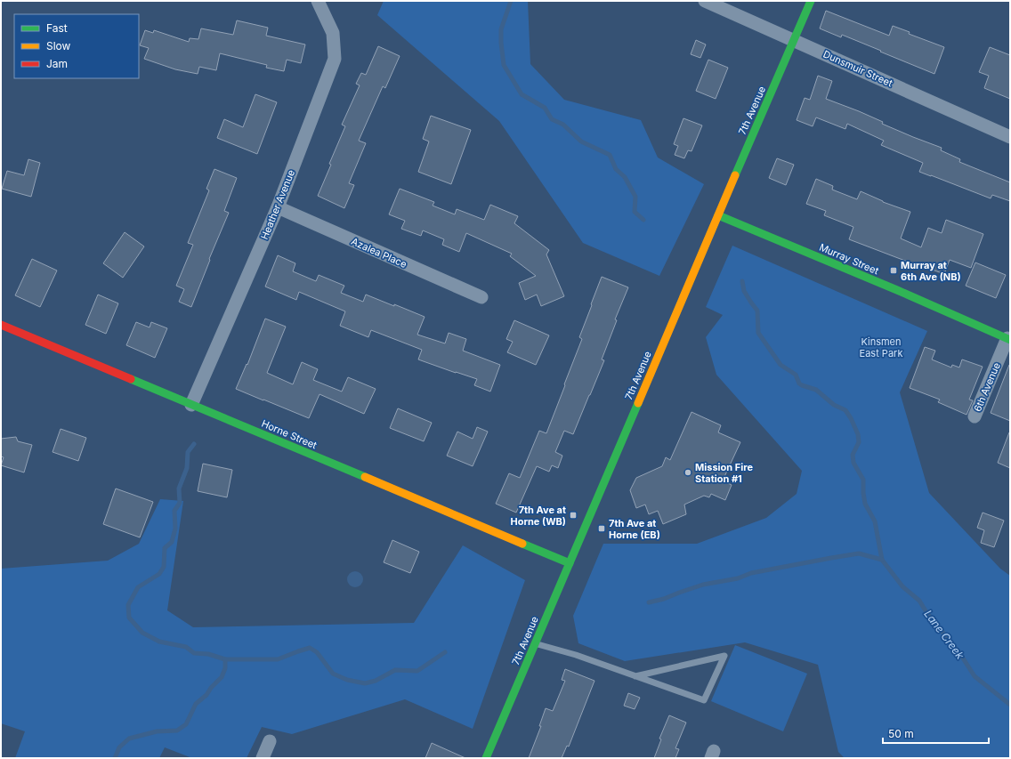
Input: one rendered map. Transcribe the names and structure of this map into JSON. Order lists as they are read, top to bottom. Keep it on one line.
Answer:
{"streets":{"street":["Dunsmuir Street","7th Avenue","Heather Avenue","Azalea Place","Murray Street","6th Avenue","Horne Street"]},"crossings":[["Dunsmuir Street","7th Avenue"],["7th Avenue","Murray Street"],["7th Avenue","Horne Street"],["Heather Avenue","Azalea Place"],["Heather Avenue","Horne Street"],["Murray Street","6th Avenue"]],"water":["Lane Creek"],"parks":["Kinsmen East Park"],"places":{"transit":["Murray at 6th Ave (NB)","7th Ave at Horne (WB)","7th Ave at Horne (EB)"],"other":["Mission Fire Station #1"]},"legend":["Fast","Slow","Jam"],"scale_bar":"50 m"}
